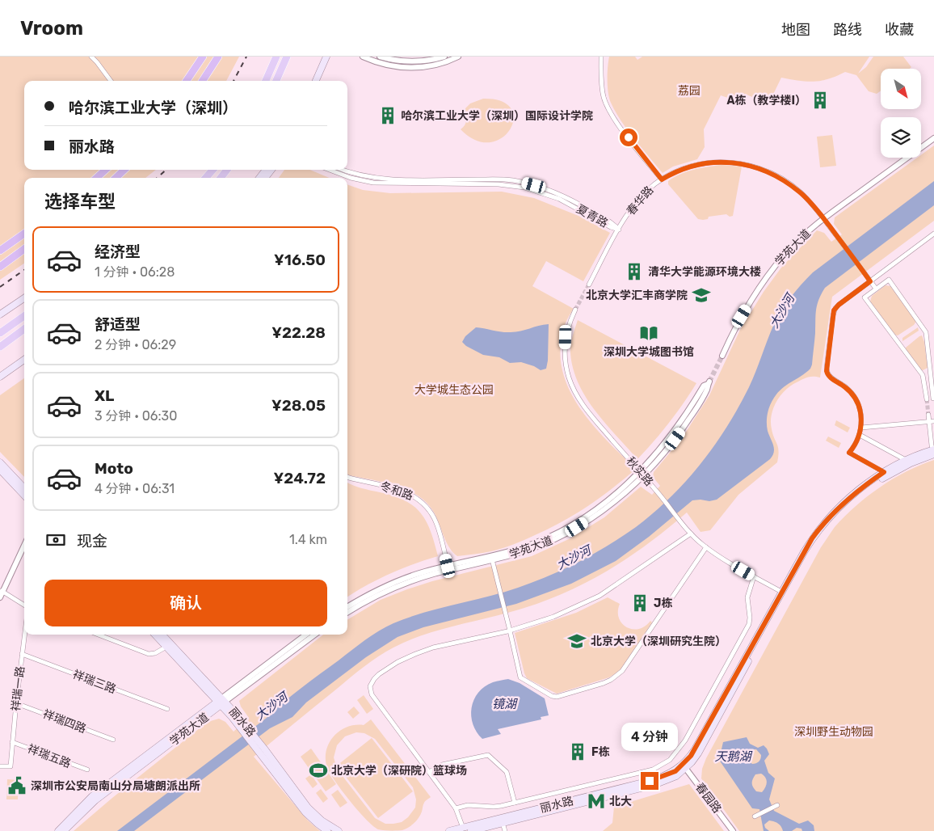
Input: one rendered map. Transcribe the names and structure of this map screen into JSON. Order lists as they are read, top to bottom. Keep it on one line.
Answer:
{"streets":{"main road":["学苑大道","丽水路"],"street":["春华路","夏青路","秋实路","冬和路","祥瑞三路","祥瑞一路","祥瑞四路","祥瑞五路","春园路"]},"crossings":[["春华路","夏青路"],["春华路","学苑大道"],["学苑大道","秋实路"],["学苑大道","冬和路"],["学苑大道","丽水路"],["秋实路","丽水路"],["祥瑞三路","祥瑞一路"],["祥瑞一路","祥瑞四路"],["祥瑞一路","祥瑞五路"],["丽水路","春园路"]],"water":["大沙河","镜湖","天鹅湖"],"parks":["荔园","大学城生态公园","深圳野生动物园"],"places":{"building":["A栋（教学楼I）","哈尔滨工业大学（深圳）国际设计学院","清华大学能源环境大楼","J栋","F栋"],"school or university":["北京大学汇丰商学院","北京大学（深圳研究生院）"],"library":["深圳大学城图书馆"],"sports":["北京大学（深研院）篮球场"],"public building":["深圳市公安局南山分局塘朗派出所"],"metro station":["北大"]},"north":"bottom right","page":{"header":"Vroom","nav":["地图","路线","收藏"],"banner":["哈尔滨工业大学（深圳）","丽水路"],"heading":"选择车型","list":[{"name":"经济型","note":"1 分钟 · 06:28","value":"¥16.50"},{"name":"舒适型","note":"2 分钟 · 06:29","value":"¥22.28"},{"name":"XL","note":"3 分钟 · 06:30","value":"¥28.05"},{"name":"Moto","note":"4 分钟 · 06:31","value":"¥24.72"}],"pay":["现金","1.4 km"],"buttons":"确认","bubble":"4 分钟"}}
